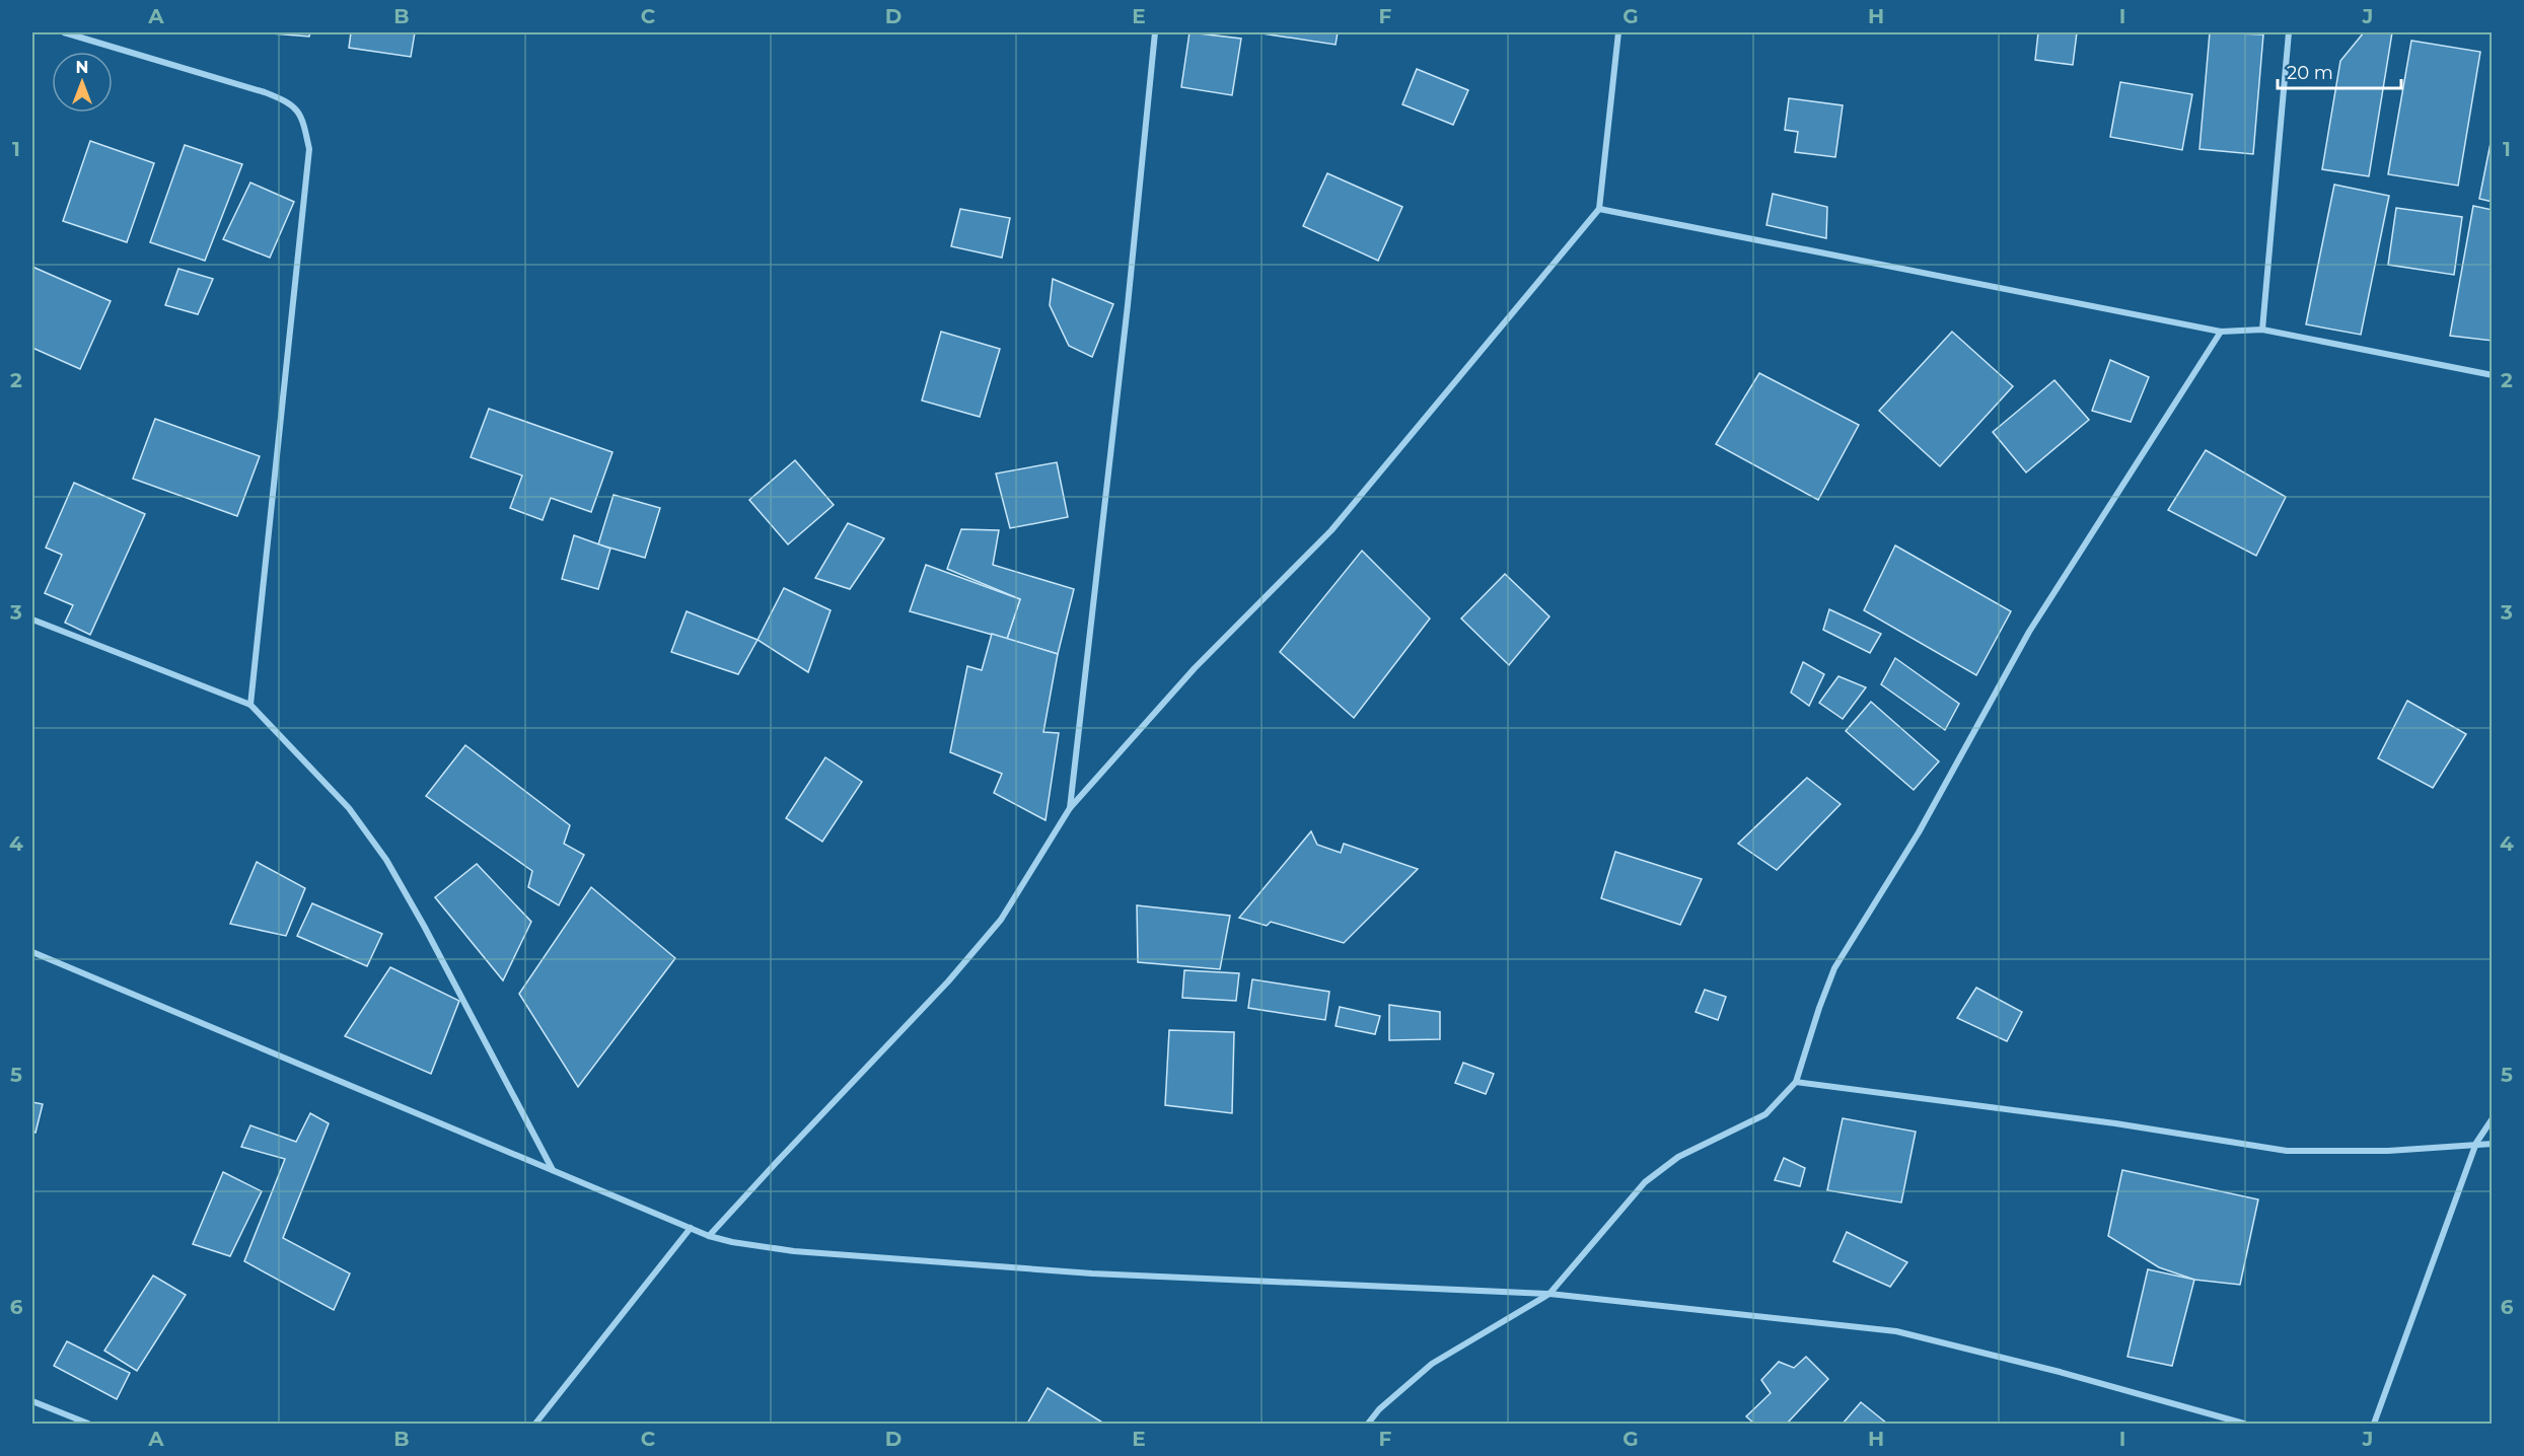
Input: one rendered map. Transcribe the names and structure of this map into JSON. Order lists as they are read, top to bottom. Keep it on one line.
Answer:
{"scale_bar":"20 m","north":"top","grid":{"columns":["A","B","C","D","E","F","G","H","I","J"],"rows":["1","2","3","4","5","6"]}}
